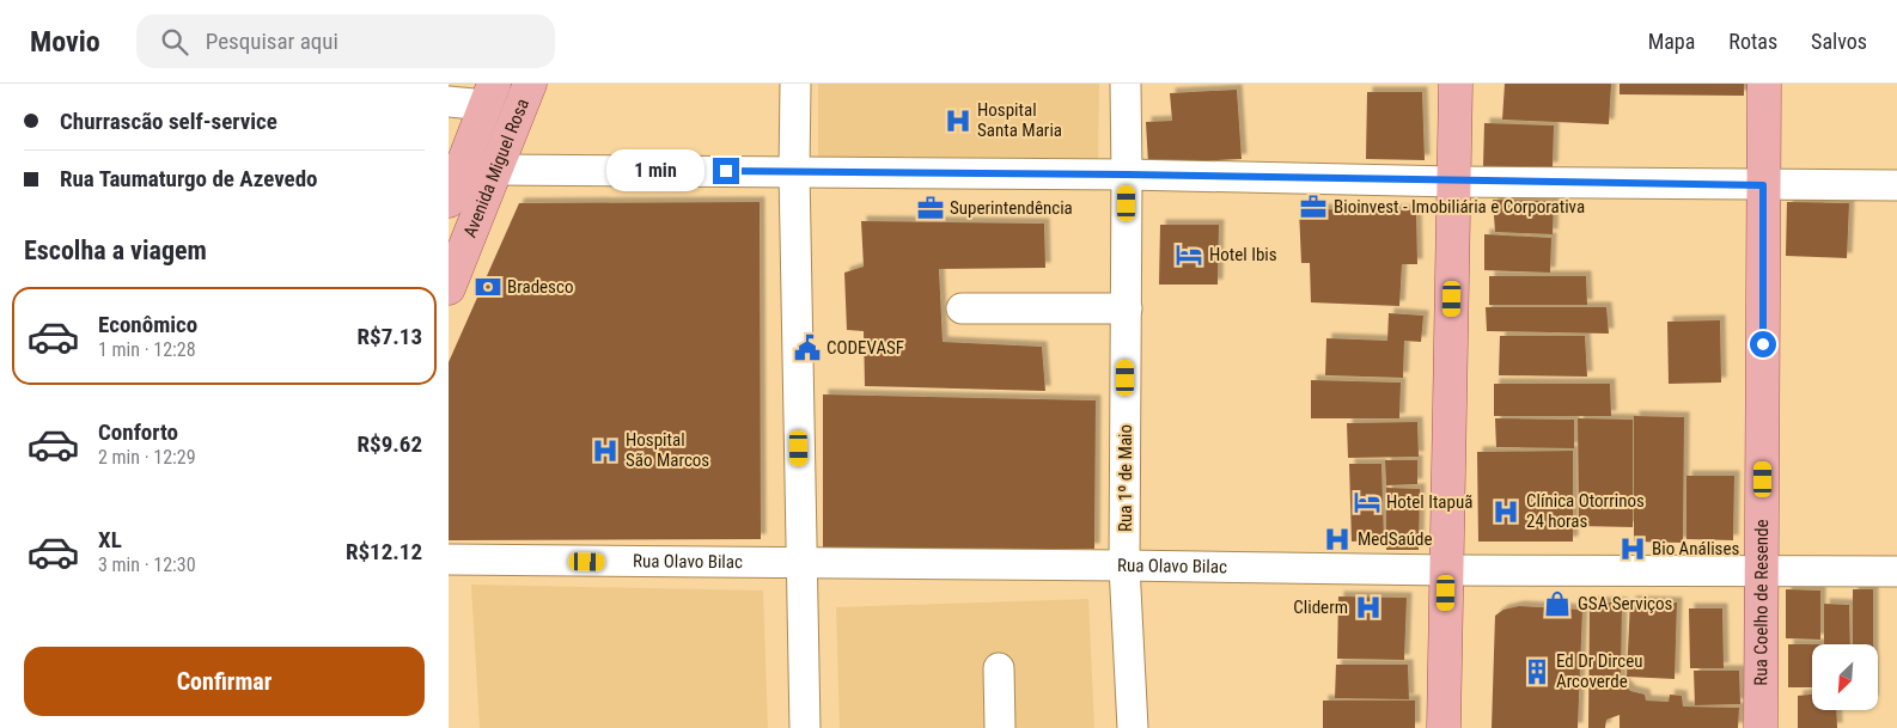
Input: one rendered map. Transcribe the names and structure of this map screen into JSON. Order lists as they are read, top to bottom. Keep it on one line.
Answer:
{"streets":{"main road":["Avenida Miguel Rosa","Rua Coelho de Resende"],"street":["Rua 1º de Maio","Rua Olavo Bilac"]},"crossings":[["Rua 1º de Maio","Rua Olavo Bilac"],["Rua Olavo Bilac","Rua Coelho de Resende"]],"places":{"hospital":["Hospital Santa Maria","Hospital São Marcos","Clínica Otorrinos 24 horas","MedSaúde","Bio Análises","Cliderm"],"office":["Bioinvest - Imobiliária e Corporativa","Superintendência"],"hotel":["Hotel Ibis","Hotel Itapuã"],"bank":["Bradesco"],"public building":["CODEVASF"],"shop":["GSA Serviços"],"building":["Ed Dr Dirceu Arcoverde"]},"north":"bottom left","page":{"header":"Movio","search":"Pesquisar aqui","nav":["Mapa","Rotas","Salvos"],"banner":["Churrascão self-service","Rua Taumaturgo de Azevedo"],"bubble":"1 min","heading":"Escolha a viagem","list":[{"name":"Econômico","note":"1 min · 12:28","value":"R$7.13"},{"name":"Conforto","note":"2 min · 12:29","value":"R$9.62"},{"name":"XL","note":"3 min · 12:30","value":"R$12.12"}],"buttons":"Confirmar"}}
